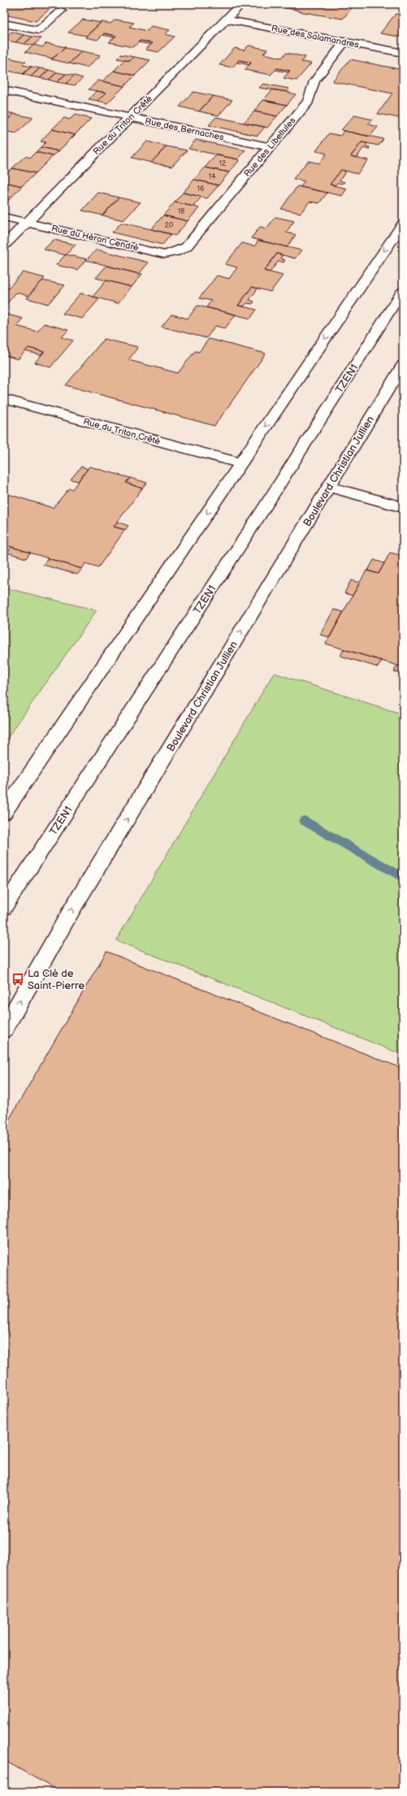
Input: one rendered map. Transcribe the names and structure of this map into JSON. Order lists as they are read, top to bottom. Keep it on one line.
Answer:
{"streets":{"street":["Rue des Salamandres","Rue du Triton Crêté","Rue des Bernaches","Rue des Libellules","Rue du Héron Cendré","Boulevard Christian Jullien"],"lane":["TZEN1"]},"crossings":[["Rue des Salamandres","Rue du Triton Crêté"],["Rue des Salamandres","Rue des Libellules"],["Rue du Triton Crêté","Rue des Bernaches"],["Rue du Triton Crêté","Rue du Héron Cendré"],["Rue des Bernaches","Rue des Libellules"],["Rue des Libellules","Rue du Héron Cendré"]],"places":{"bus stop":["La Clé de Saint-Pierre"]},"house_numbers":["12","14","16","18","20"]}
